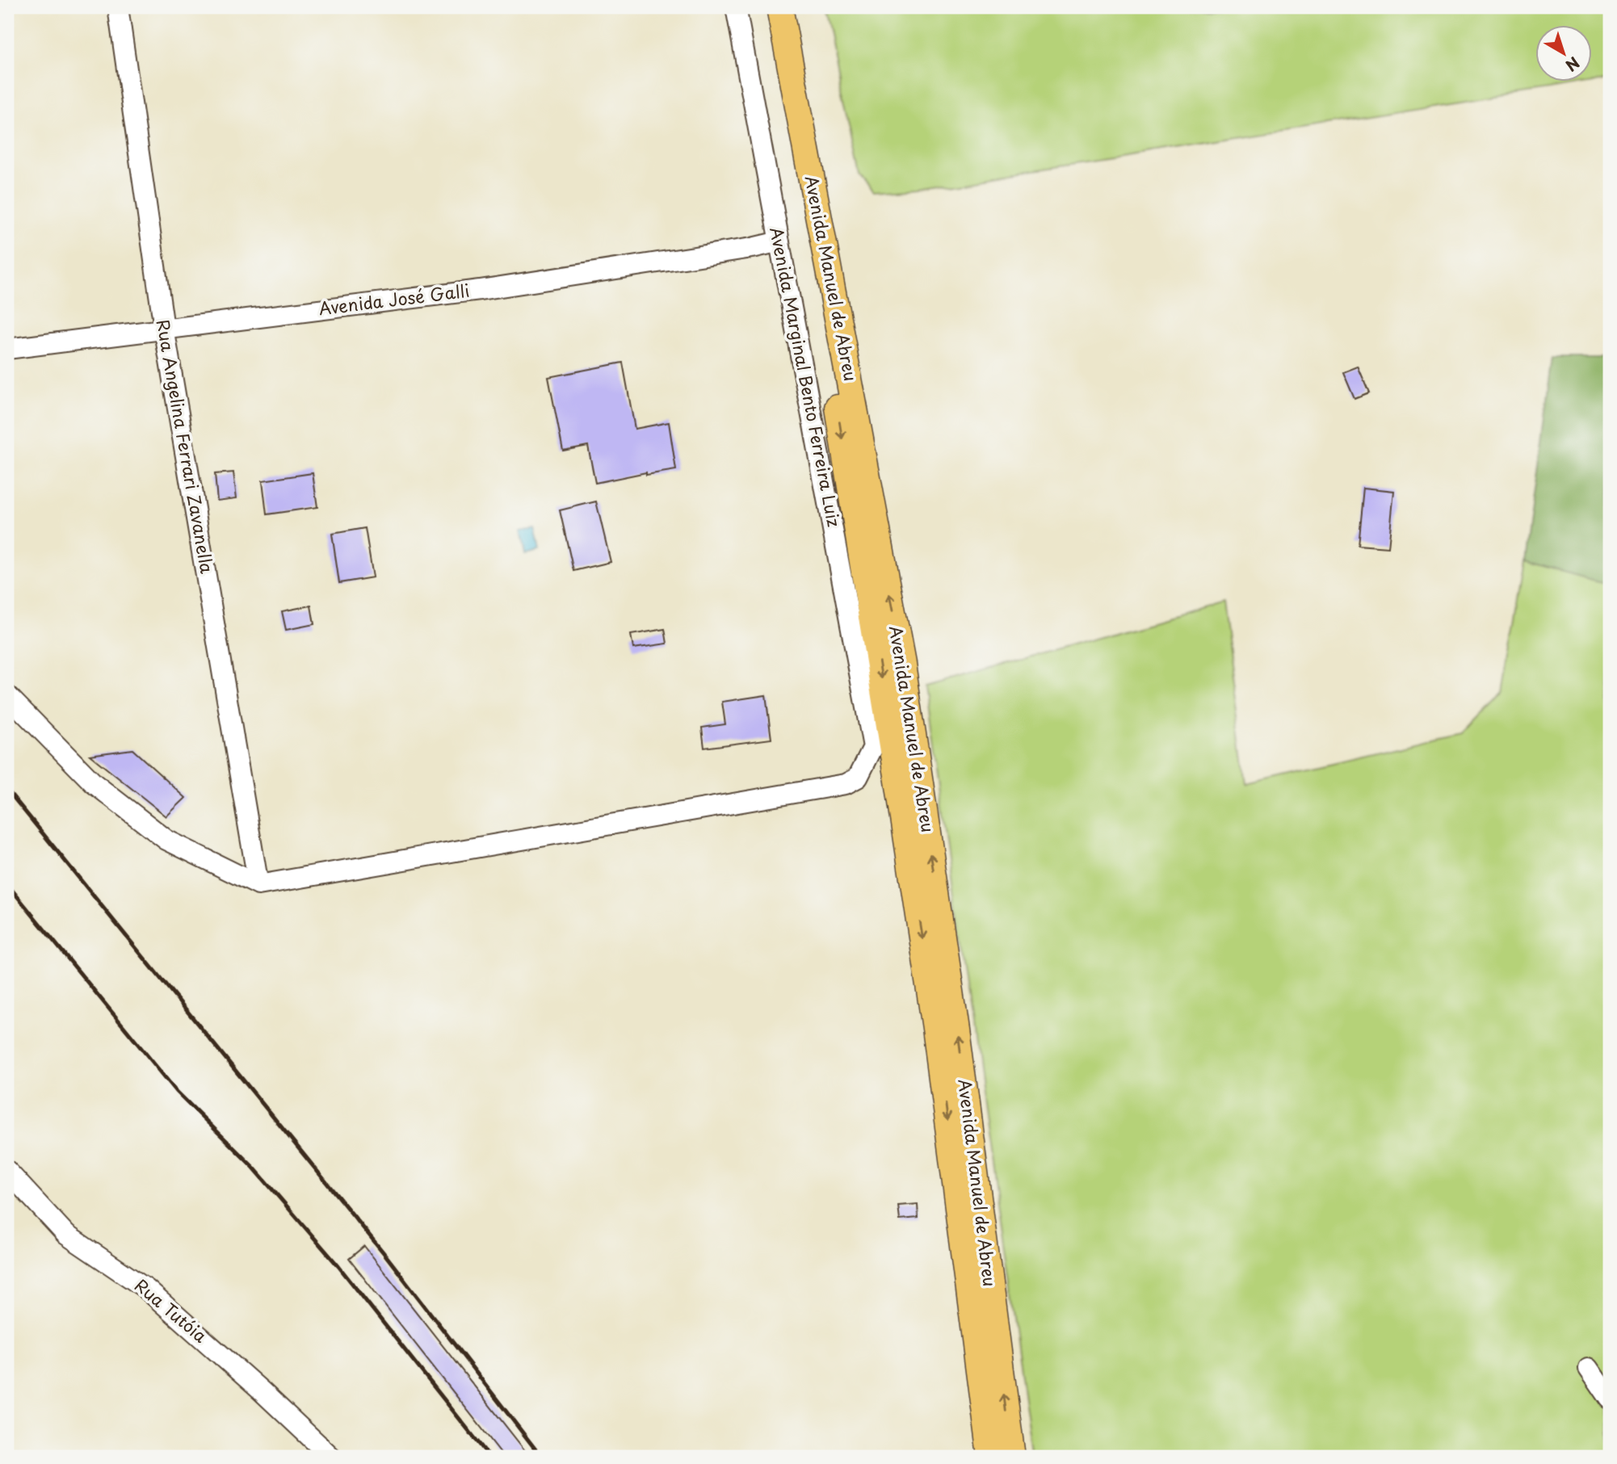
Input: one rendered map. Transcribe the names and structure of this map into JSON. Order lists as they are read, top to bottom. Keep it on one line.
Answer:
{"streets":{"main road":["Avenida Manuel de Abreu"],"street":["Avenida José Galli","Avenida Marginal Bento Ferreira Luiz","Rua Angelina Ferrari Zavanella","Rua Tutóia"]},"crossings":[["Avenida José Galli","Avenida Marginal Bento Ferreira Luiz"],["Avenida José Galli","Rua Angelina Ferrari Zavanella"],["Avenida Marginal Bento Ferreira Luiz","Rua Angelina Ferrari Zavanella"]],"north":"bottom right"}
